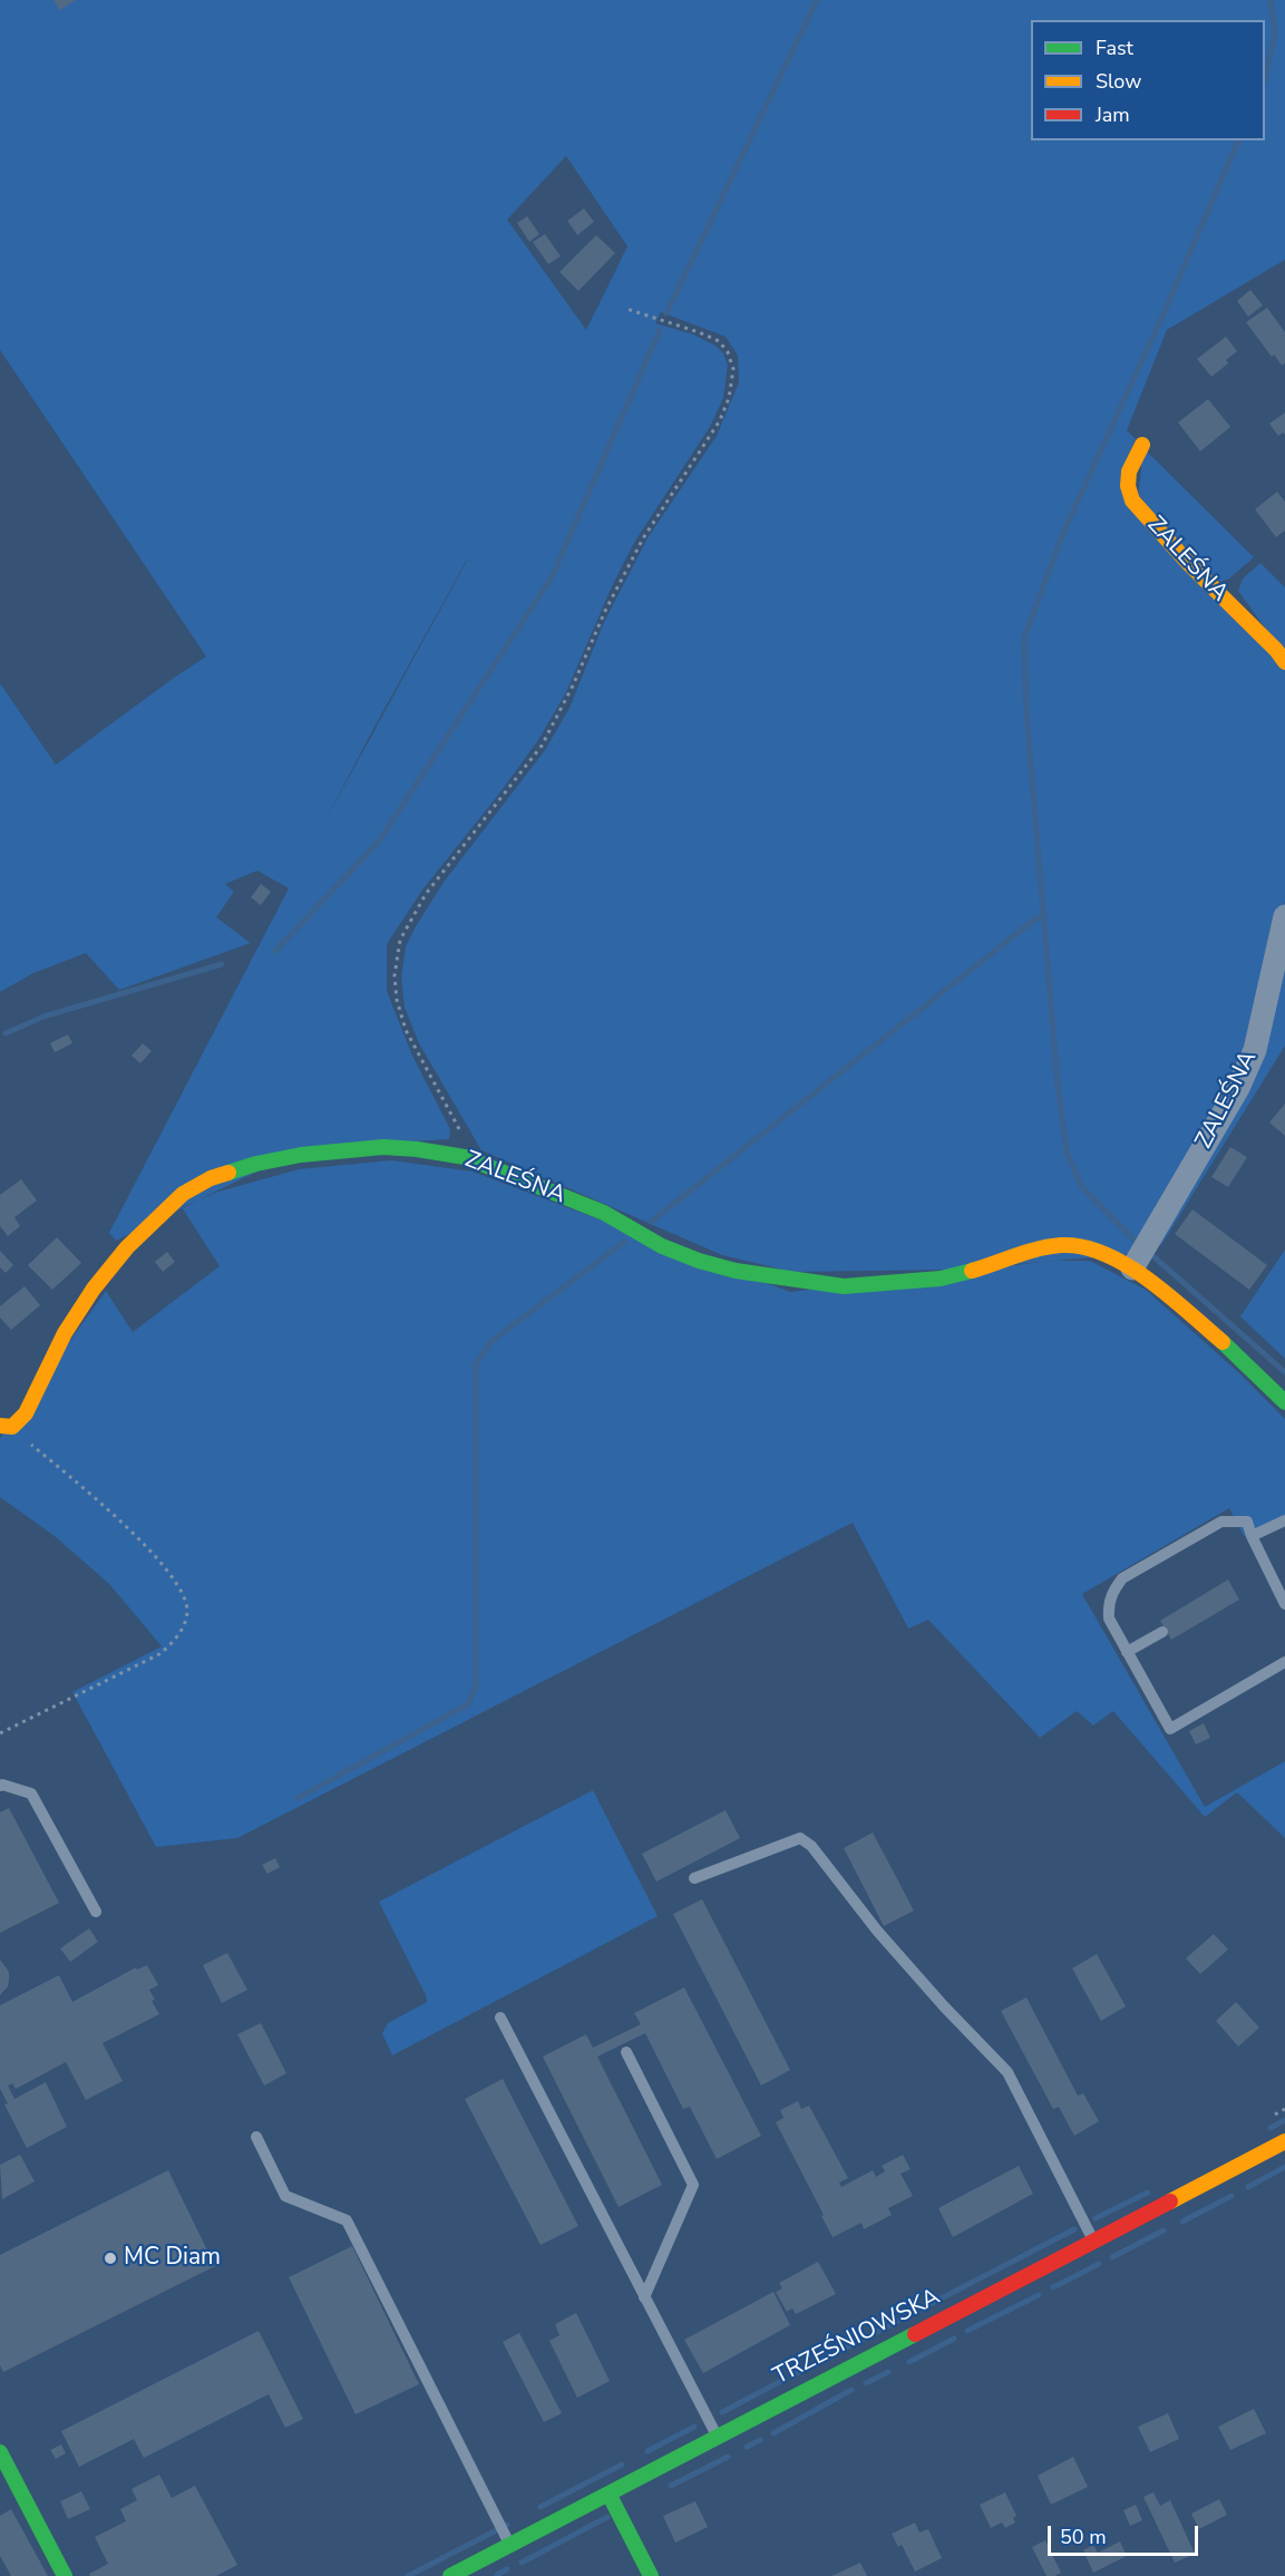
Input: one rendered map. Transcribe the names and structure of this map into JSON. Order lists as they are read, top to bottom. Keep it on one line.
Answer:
{"streets":{"street":["ZALEŚNA","TRZEŚNIOWSKA"]},"places":["MC Diam"],"legend":["Fast","Slow","Jam"],"scale_bar":"50 m"}
